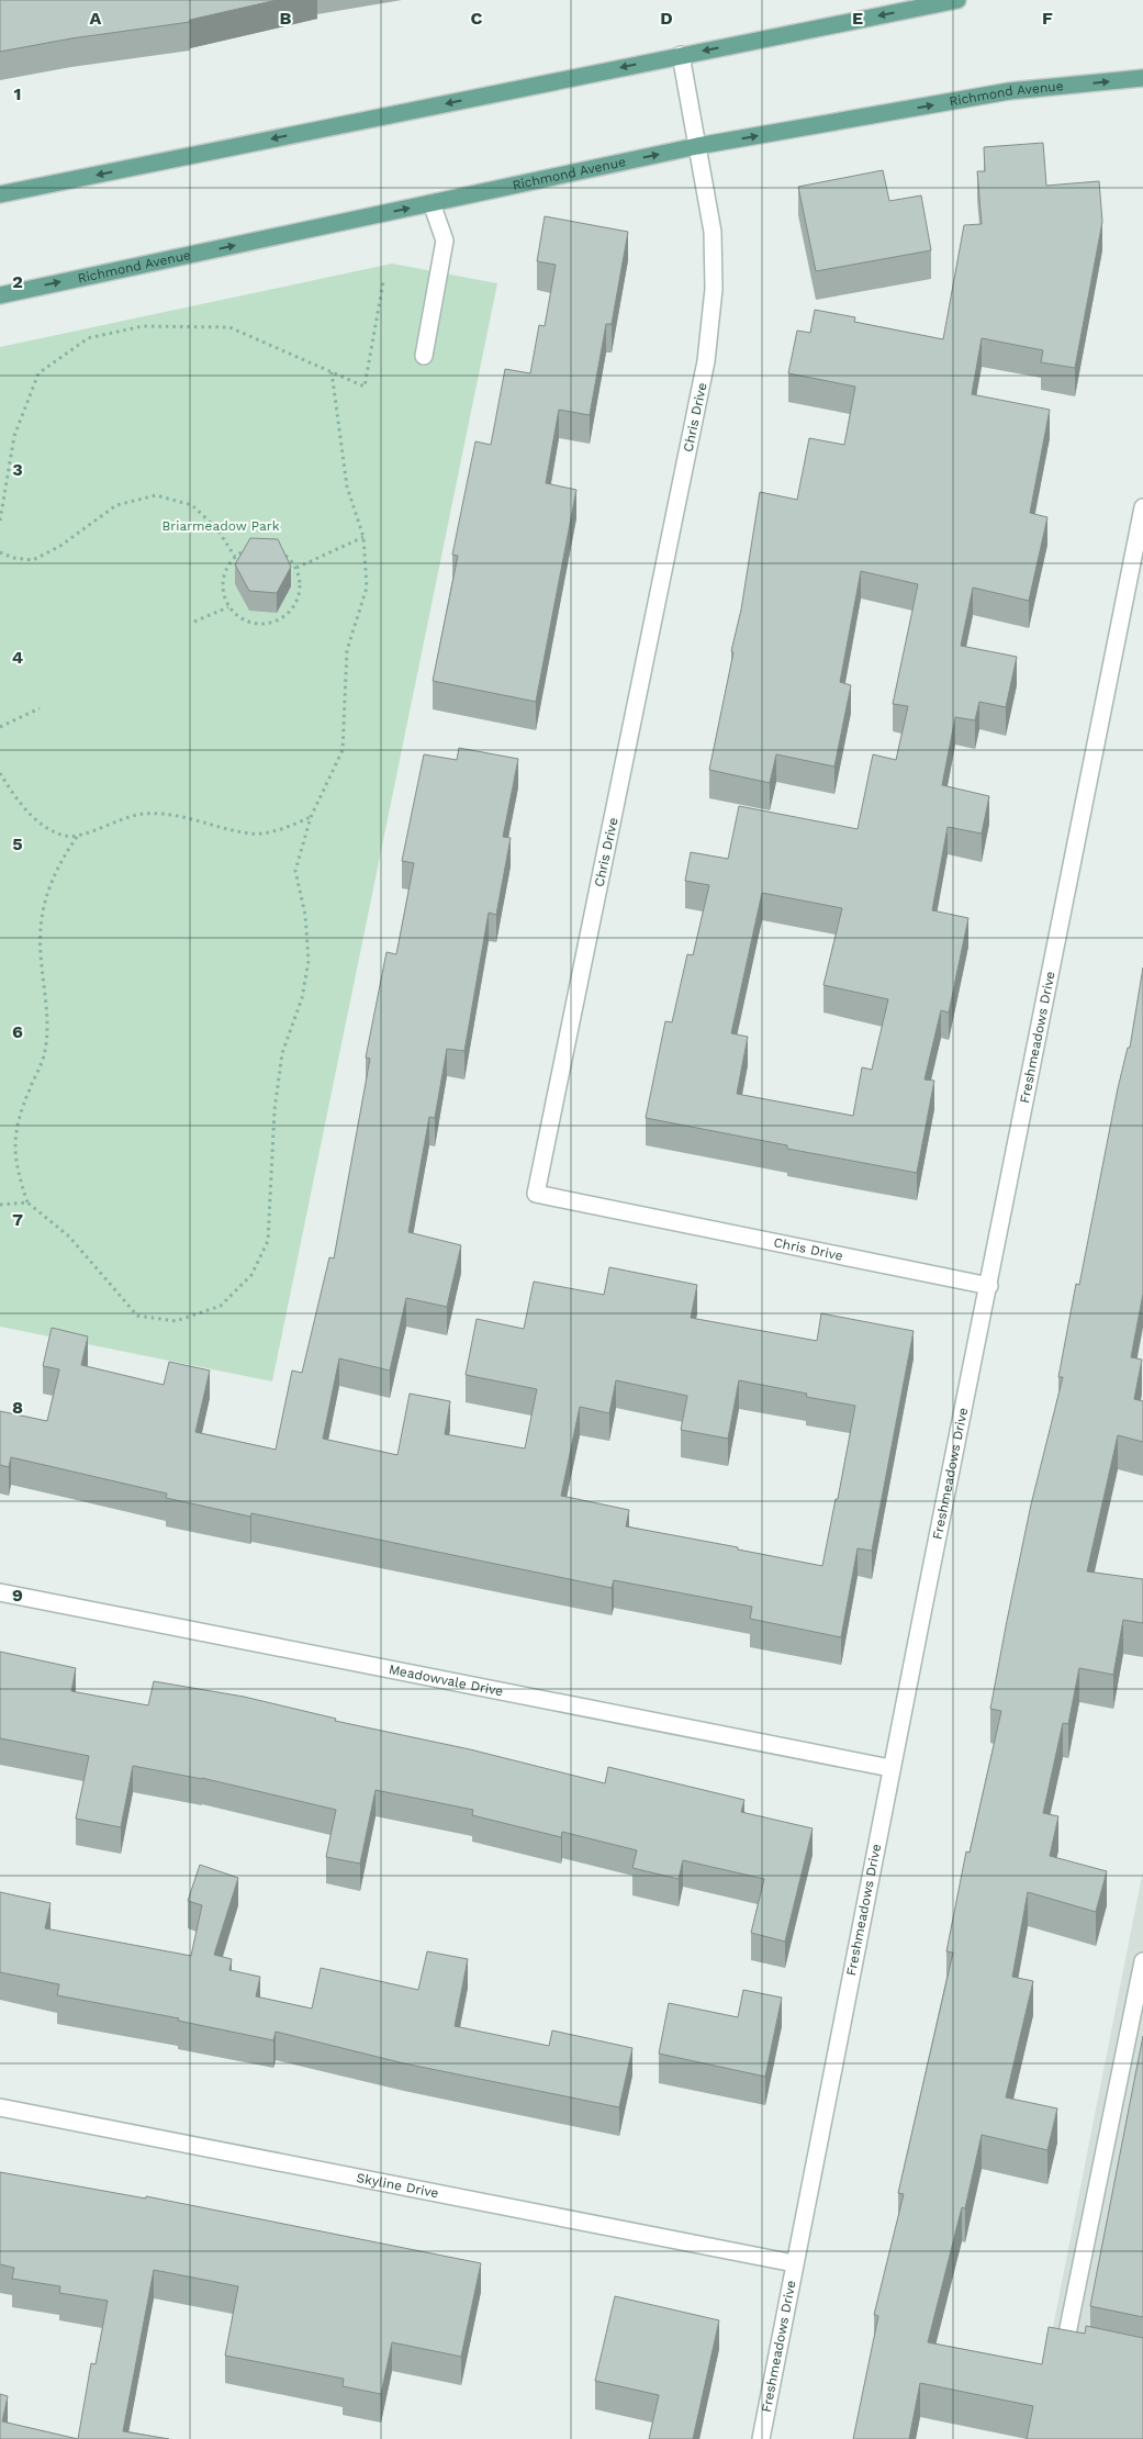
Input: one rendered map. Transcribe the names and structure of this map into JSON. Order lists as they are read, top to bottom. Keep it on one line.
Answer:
{"streets":{"main road":["Richmond Avenue"],"street":["Chris Drive","Freshmeadows Drive","Meadowvale Drive","Skyline Drive"]},"crossings":[["Richmond Avenue","Chris Drive"],["Chris Drive","Freshmeadows Drive"],["Freshmeadows Drive","Meadowvale Drive"],["Freshmeadows Drive","Skyline Drive"]],"parks":["Briarmeadow Park"],"grid":{"columns":["A","B","C","D","E","F"],"rows":["1","2","3","4","5","6","7","8","9"]}}
